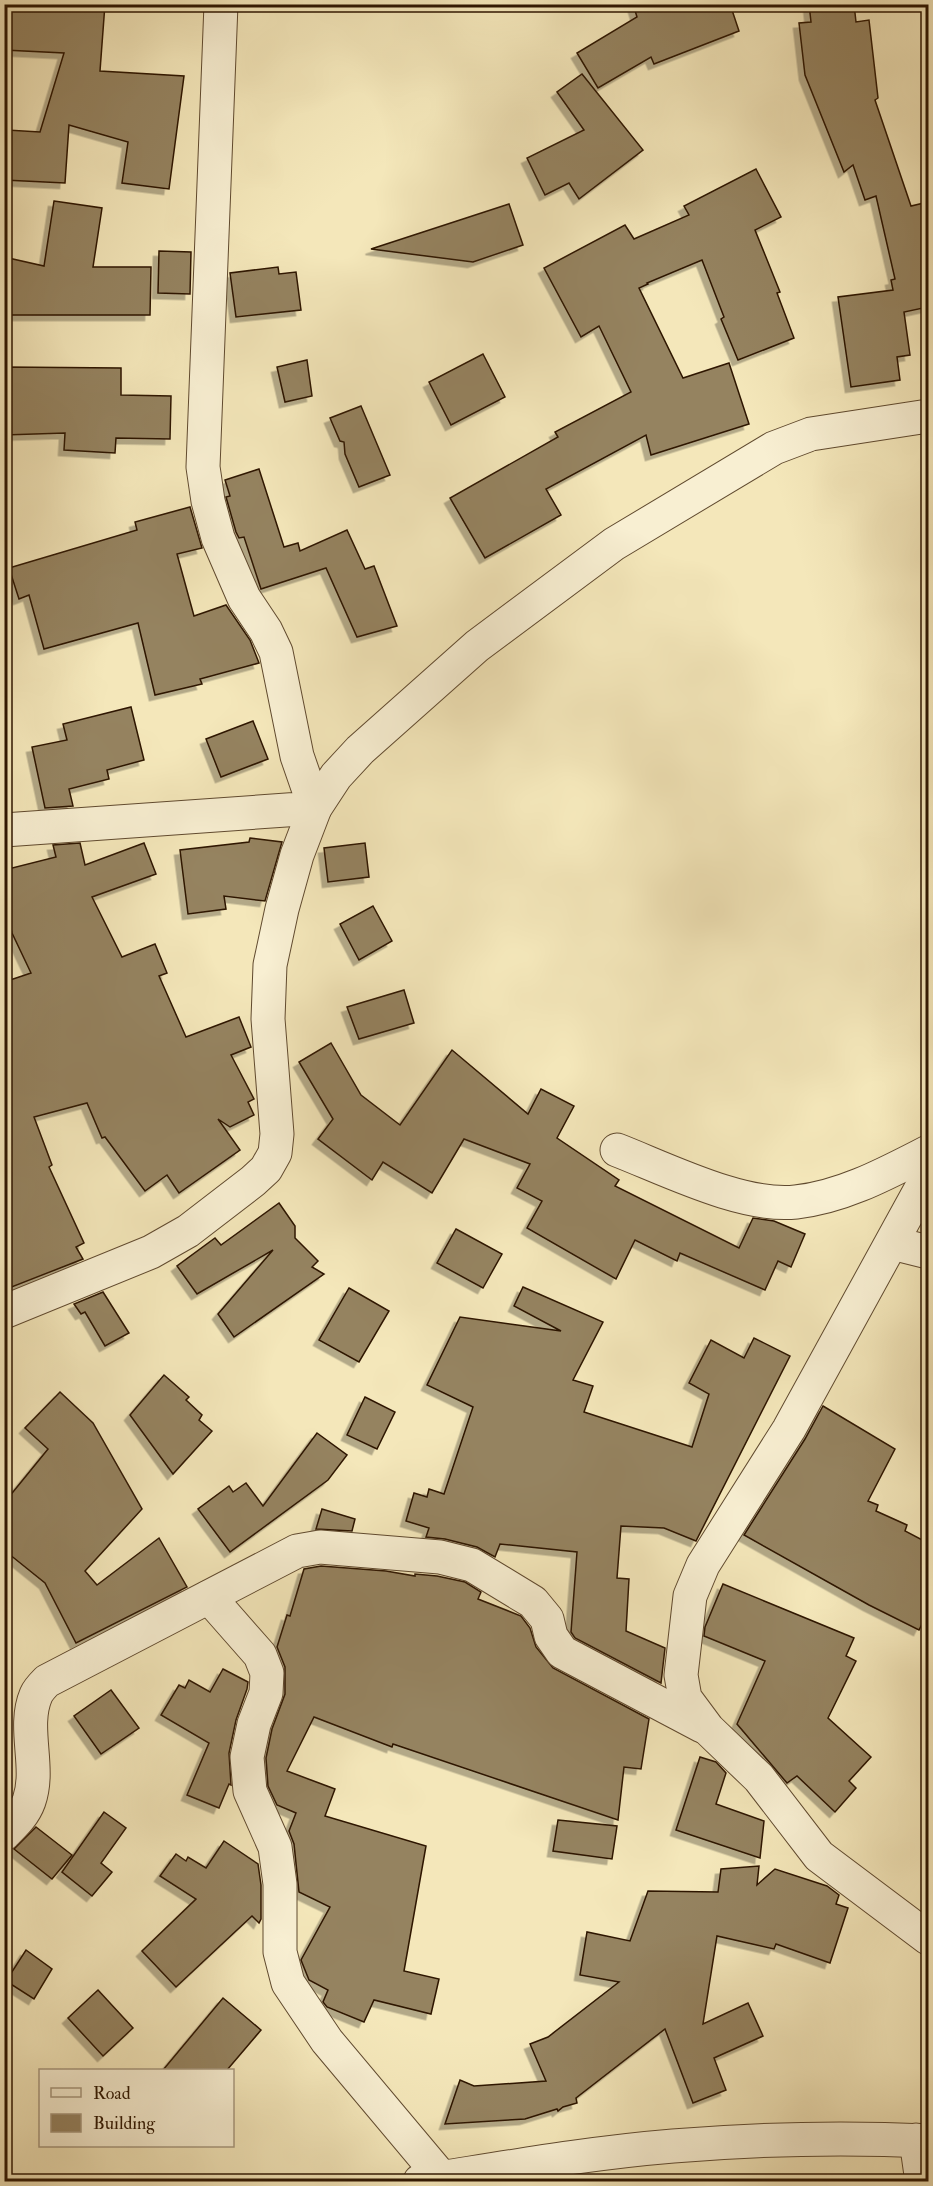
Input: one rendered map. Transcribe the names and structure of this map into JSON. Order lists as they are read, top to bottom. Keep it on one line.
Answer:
{"legend":["Road","Building"]}
